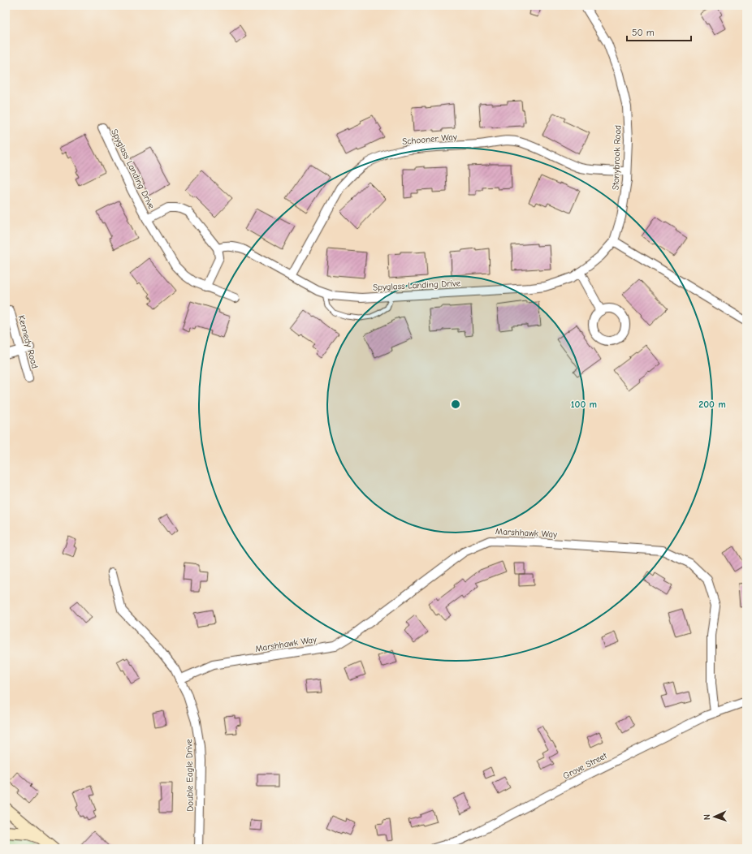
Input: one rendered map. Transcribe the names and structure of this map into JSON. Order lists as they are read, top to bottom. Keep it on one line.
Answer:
{"streets":{"street":["Schooner Way","Stonybrook Road","Spyglass Landing Drive","Kennedy Road","Marshhawk Way","Grove Street","Double Eagle Drive"]},"crossings":[["Schooner Way","Stonybrook Road"],["Schooner Way","Spyglass Landing Drive"],["Stonybrook Road","Spyglass Landing Drive"],["Marshhawk Way","Grove Street"],["Marshhawk Way","Double Eagle Drive"]],"scale_bar":"50 m","north":"left","rings":["100 m","200 m"]}
